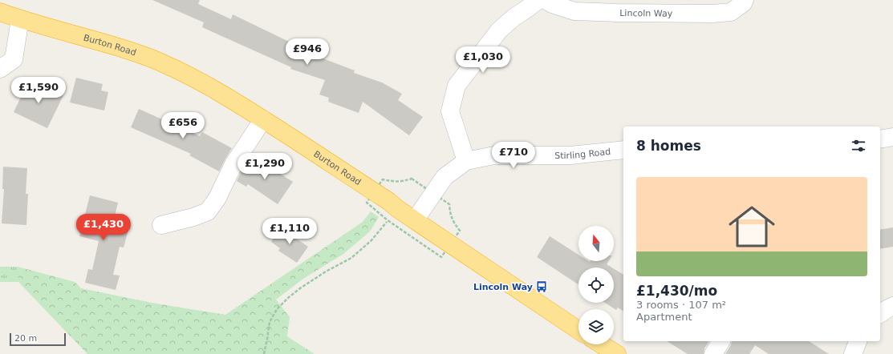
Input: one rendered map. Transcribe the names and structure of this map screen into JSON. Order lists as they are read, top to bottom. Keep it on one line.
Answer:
{"streets":{"highway":["Burton Road"],"street":["Lincoln Way","Stirling Road"]},"crossings":[["Burton Road","Stirling Road"]],"places":{"bus stop":["Lincoln Way"]},"scale_bar":"20 m","north":"top","page":{"price":["£946","£1,030","£1,590","£656","£710","£1,290","£1,430","£1,110"],"heading":"8 homes","list":[{"name":"£1,430/mo","note":"3 rooms · 107 m² · Apartment"}],"scale":"20 m"}}
